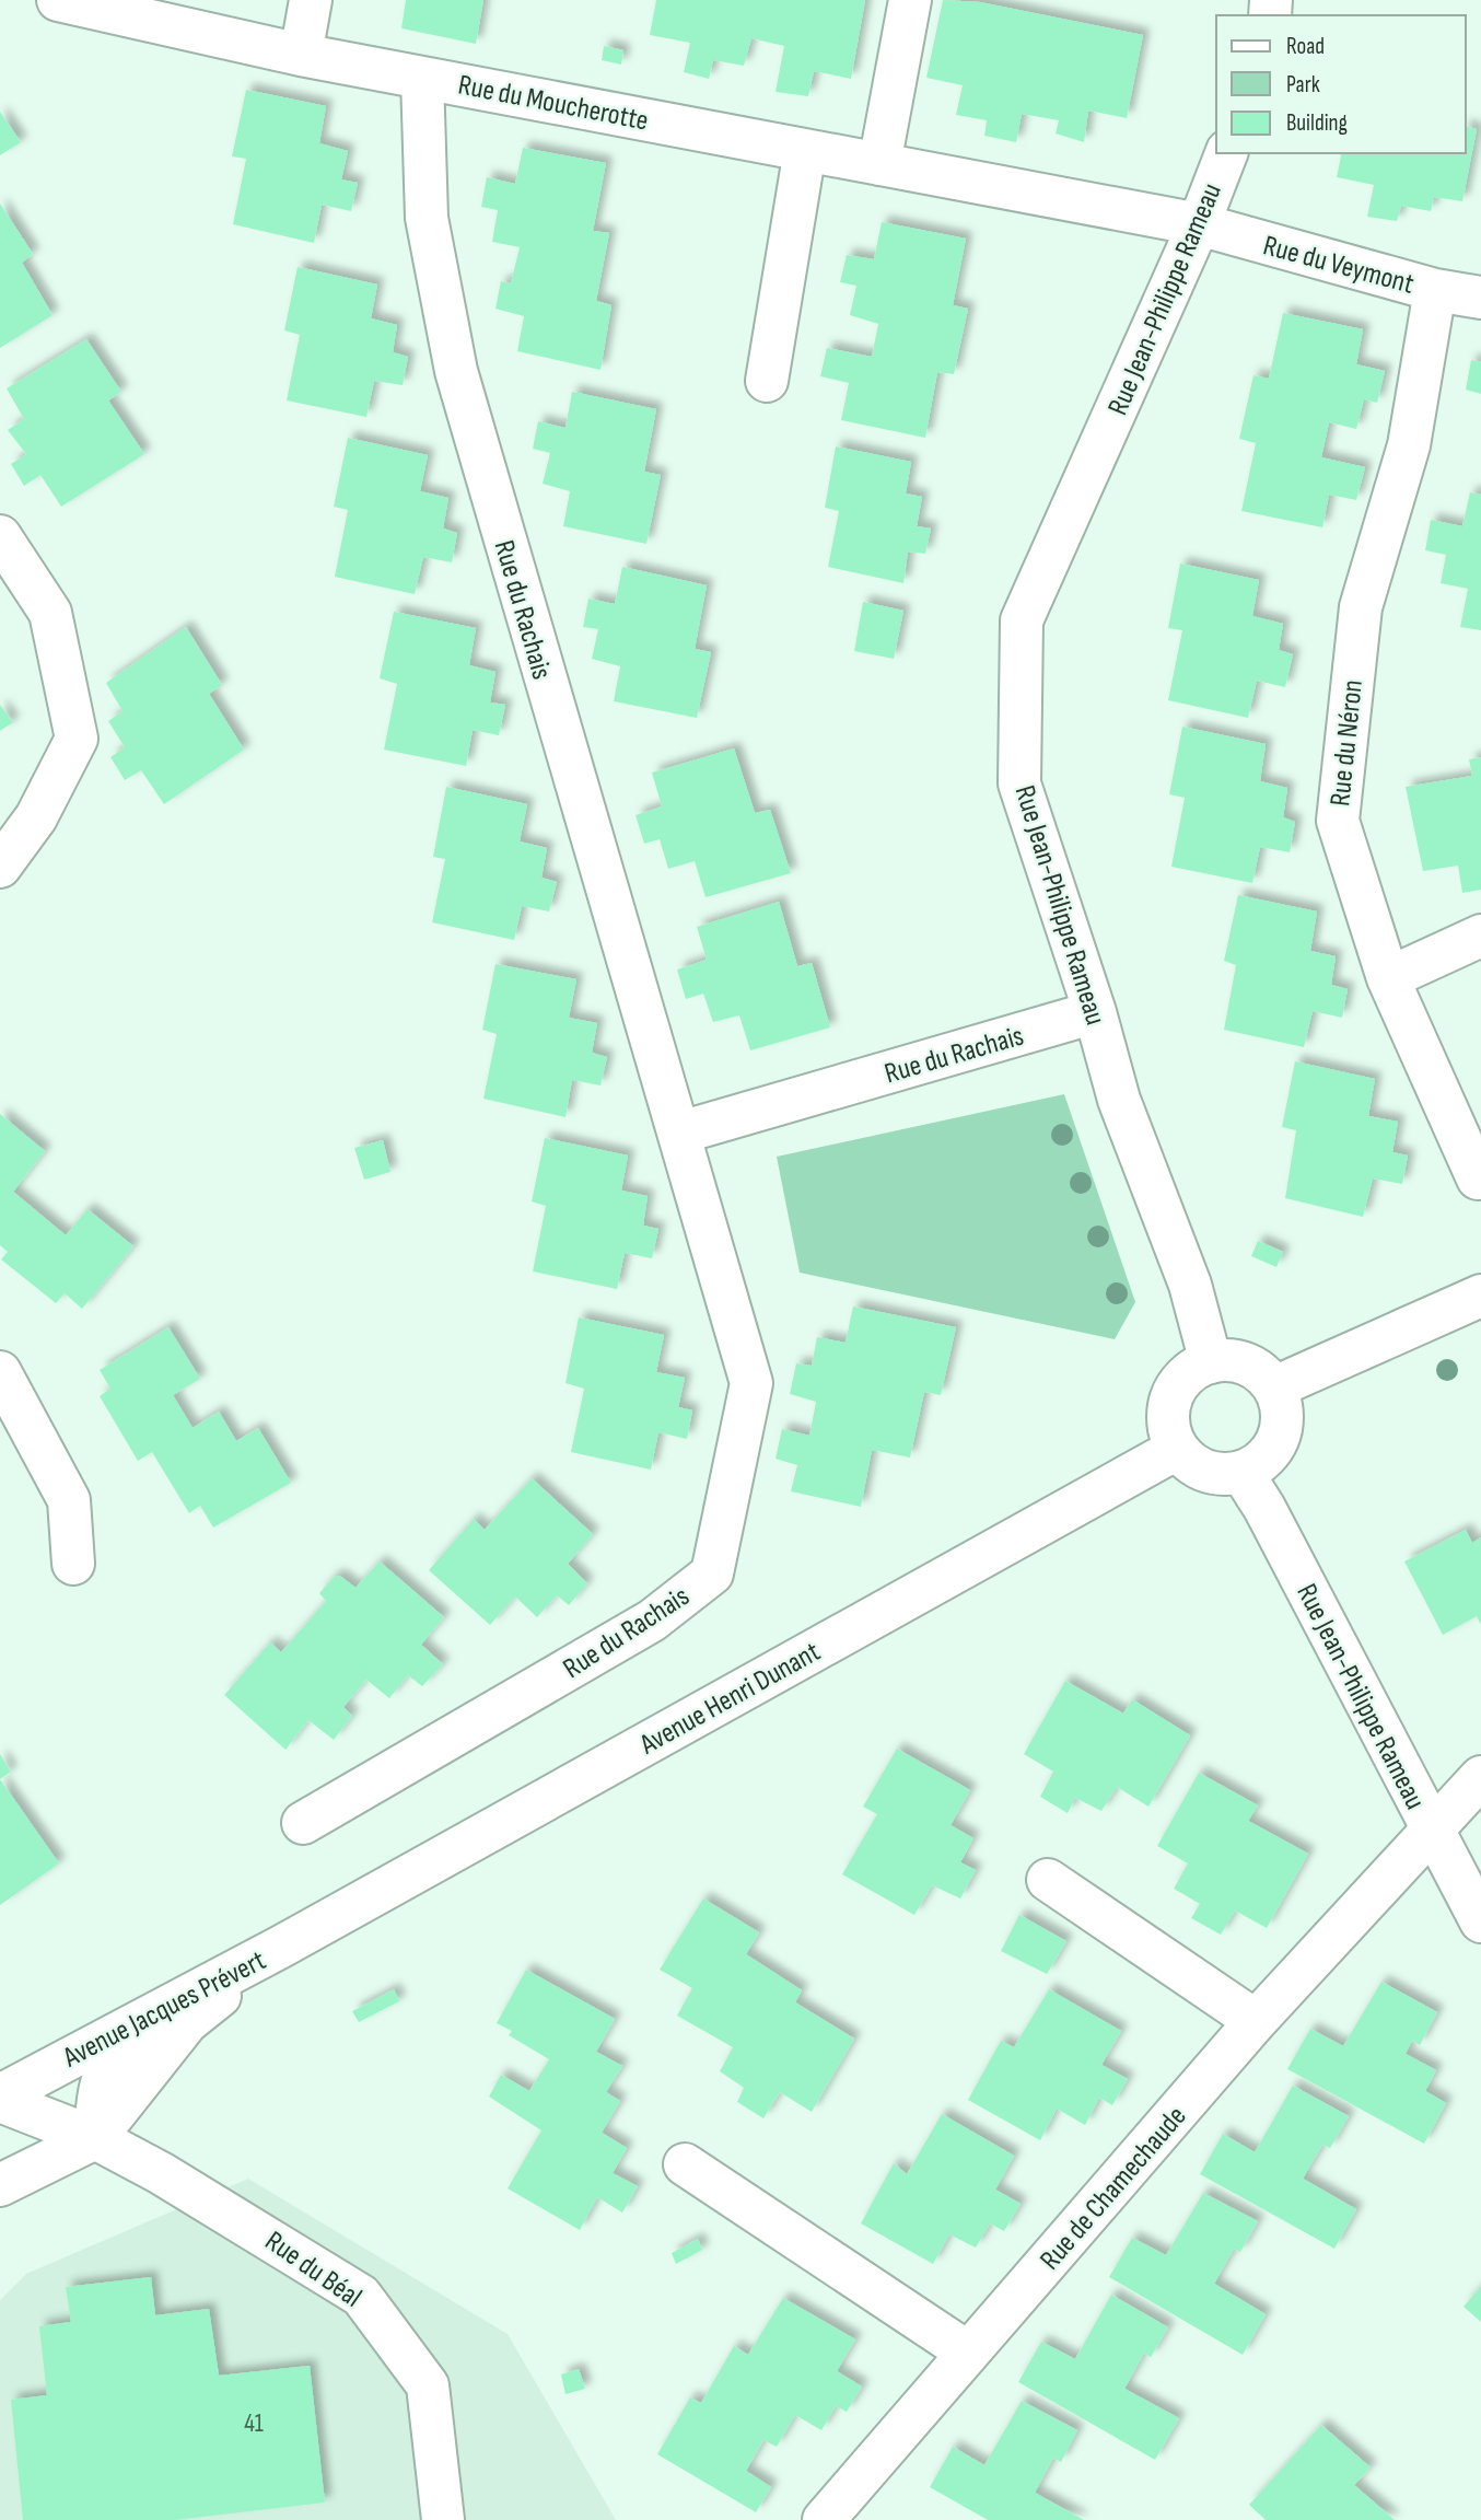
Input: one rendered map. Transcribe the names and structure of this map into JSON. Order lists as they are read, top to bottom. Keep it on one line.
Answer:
{"streets":{"street":["Rue du Moucherotte","Rue du Veymont","Rue Jean-Philippe Rameau","Rue du Rachais","Rue du Néron","Avenue Henri Dunant","Avenue Jacques Prévert","Rue de Chamechaude","Rue du Béal"]},"crossings":[["Rue du Moucherotte","Rue du Veymont"],["Rue du Moucherotte","Rue Jean-Philippe Rameau"],["Rue du Moucherotte","Rue du Rachais"],["Rue du Veymont","Rue Jean-Philippe Rameau"],["Rue du Veymont","Rue du Néron"],["Rue Jean-Philippe Rameau","Rue du Rachais"],["Rue Jean-Philippe Rameau","Avenue Henri Dunant"],["Rue Jean-Philippe Rameau","Rue de Chamechaude"],["Avenue Henri Dunant","Avenue Jacques Prévert"],["Avenue Jacques Prévert","Rue du Béal"]],"house_numbers":["41"],"legend":["Road","Park","Building"]}
